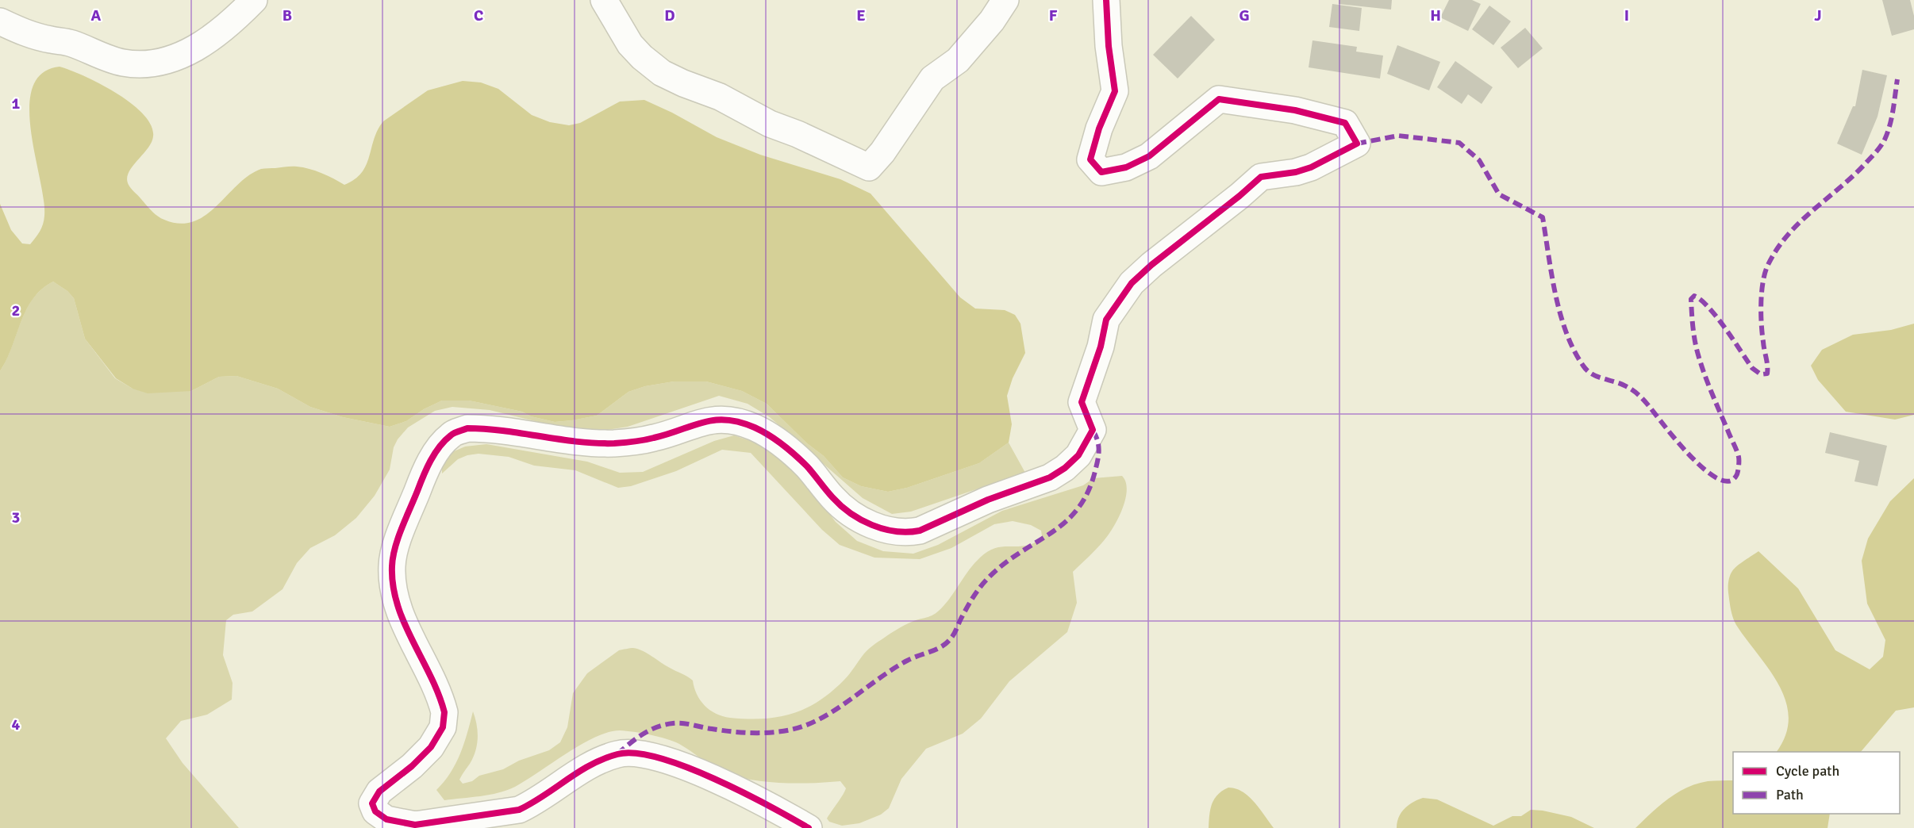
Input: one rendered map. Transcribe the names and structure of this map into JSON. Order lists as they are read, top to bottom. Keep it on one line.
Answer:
{"legend":["Cycle path","Path"],"grid":{"columns":["A","B","C","D","E","F","G","H","I","J"],"rows":["1","2","3","4"]}}
